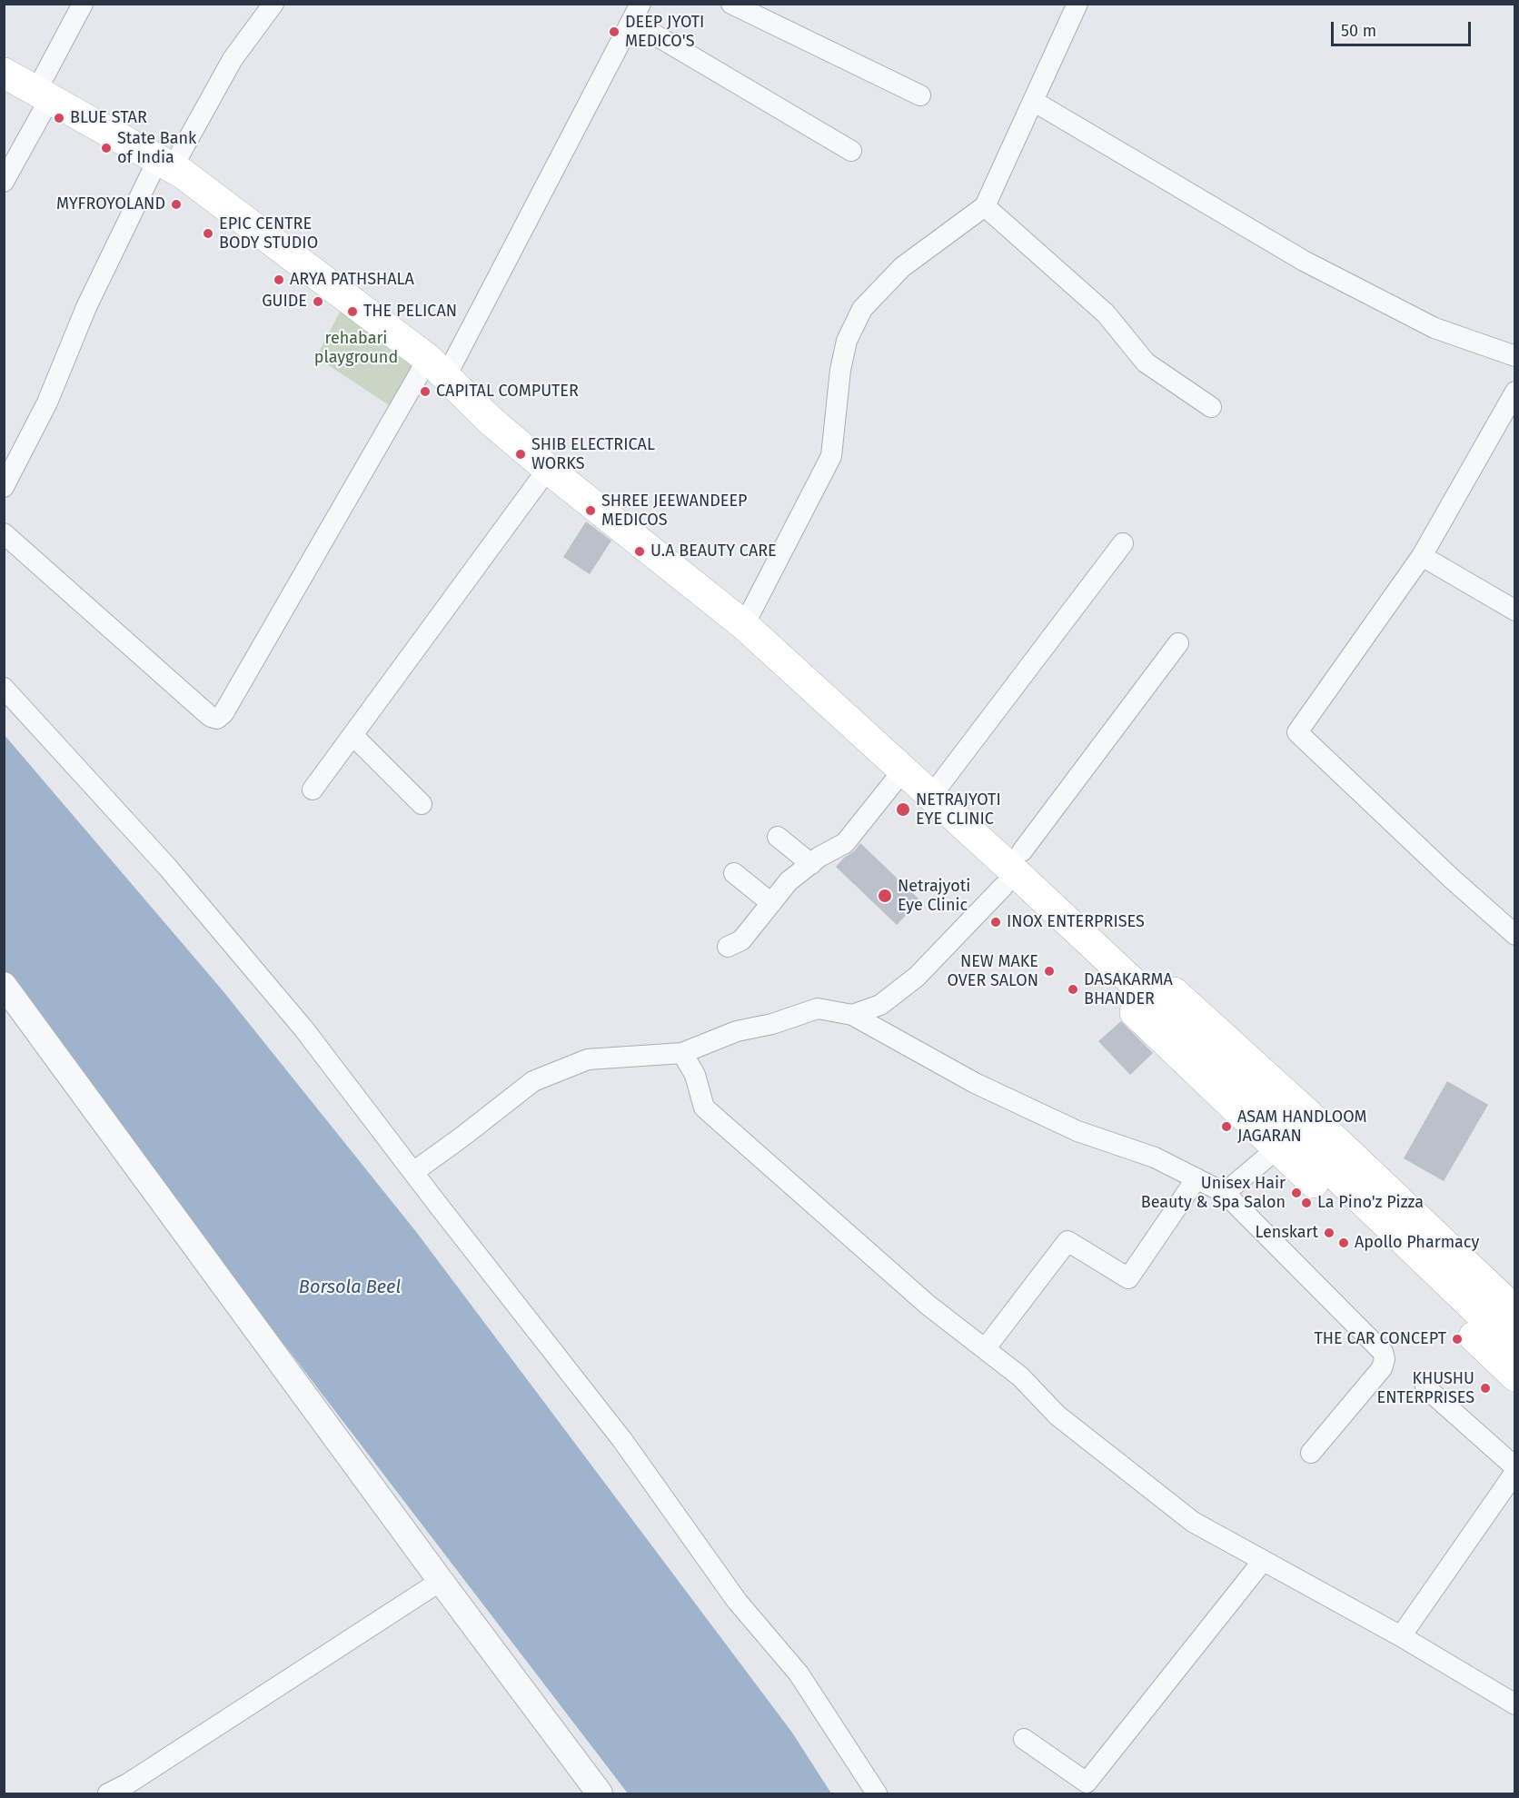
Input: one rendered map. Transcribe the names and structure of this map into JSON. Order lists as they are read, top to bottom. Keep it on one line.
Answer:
{"water":["Borsola Beel"],"parks":["rehabari playground"],"places":["DEEP JYOTI MEDICO'S","BLUE STAR","State Bank of India","MYFROYOLAND","EPIC CENTRE BODY STUDIO","ARYA PATHSHALA","GUIDE","THE PELICAN","CAPITAL COMPUTER","SHIB ELECTRICAL WORKS","SHREE JEEWANDEEP MEDICOS","U.A BEAUTY CARE","NETRAJYOTI EYE CLINIC","Netrajyoti Eye Clinic","INOX ENTERPRISES","NEW MAKE OVER SALON","DASAKARMA BHANDER","ASAM HANDLOOM JAGARAN","Unisex Hair Beauty & Spa Salon","La Pino'z Pizza","Lenskart","Apollo Pharmacy","THE CAR CONCEPT","KHUSHU ENTERPRISES"],"scale_bar":"50 m"}
